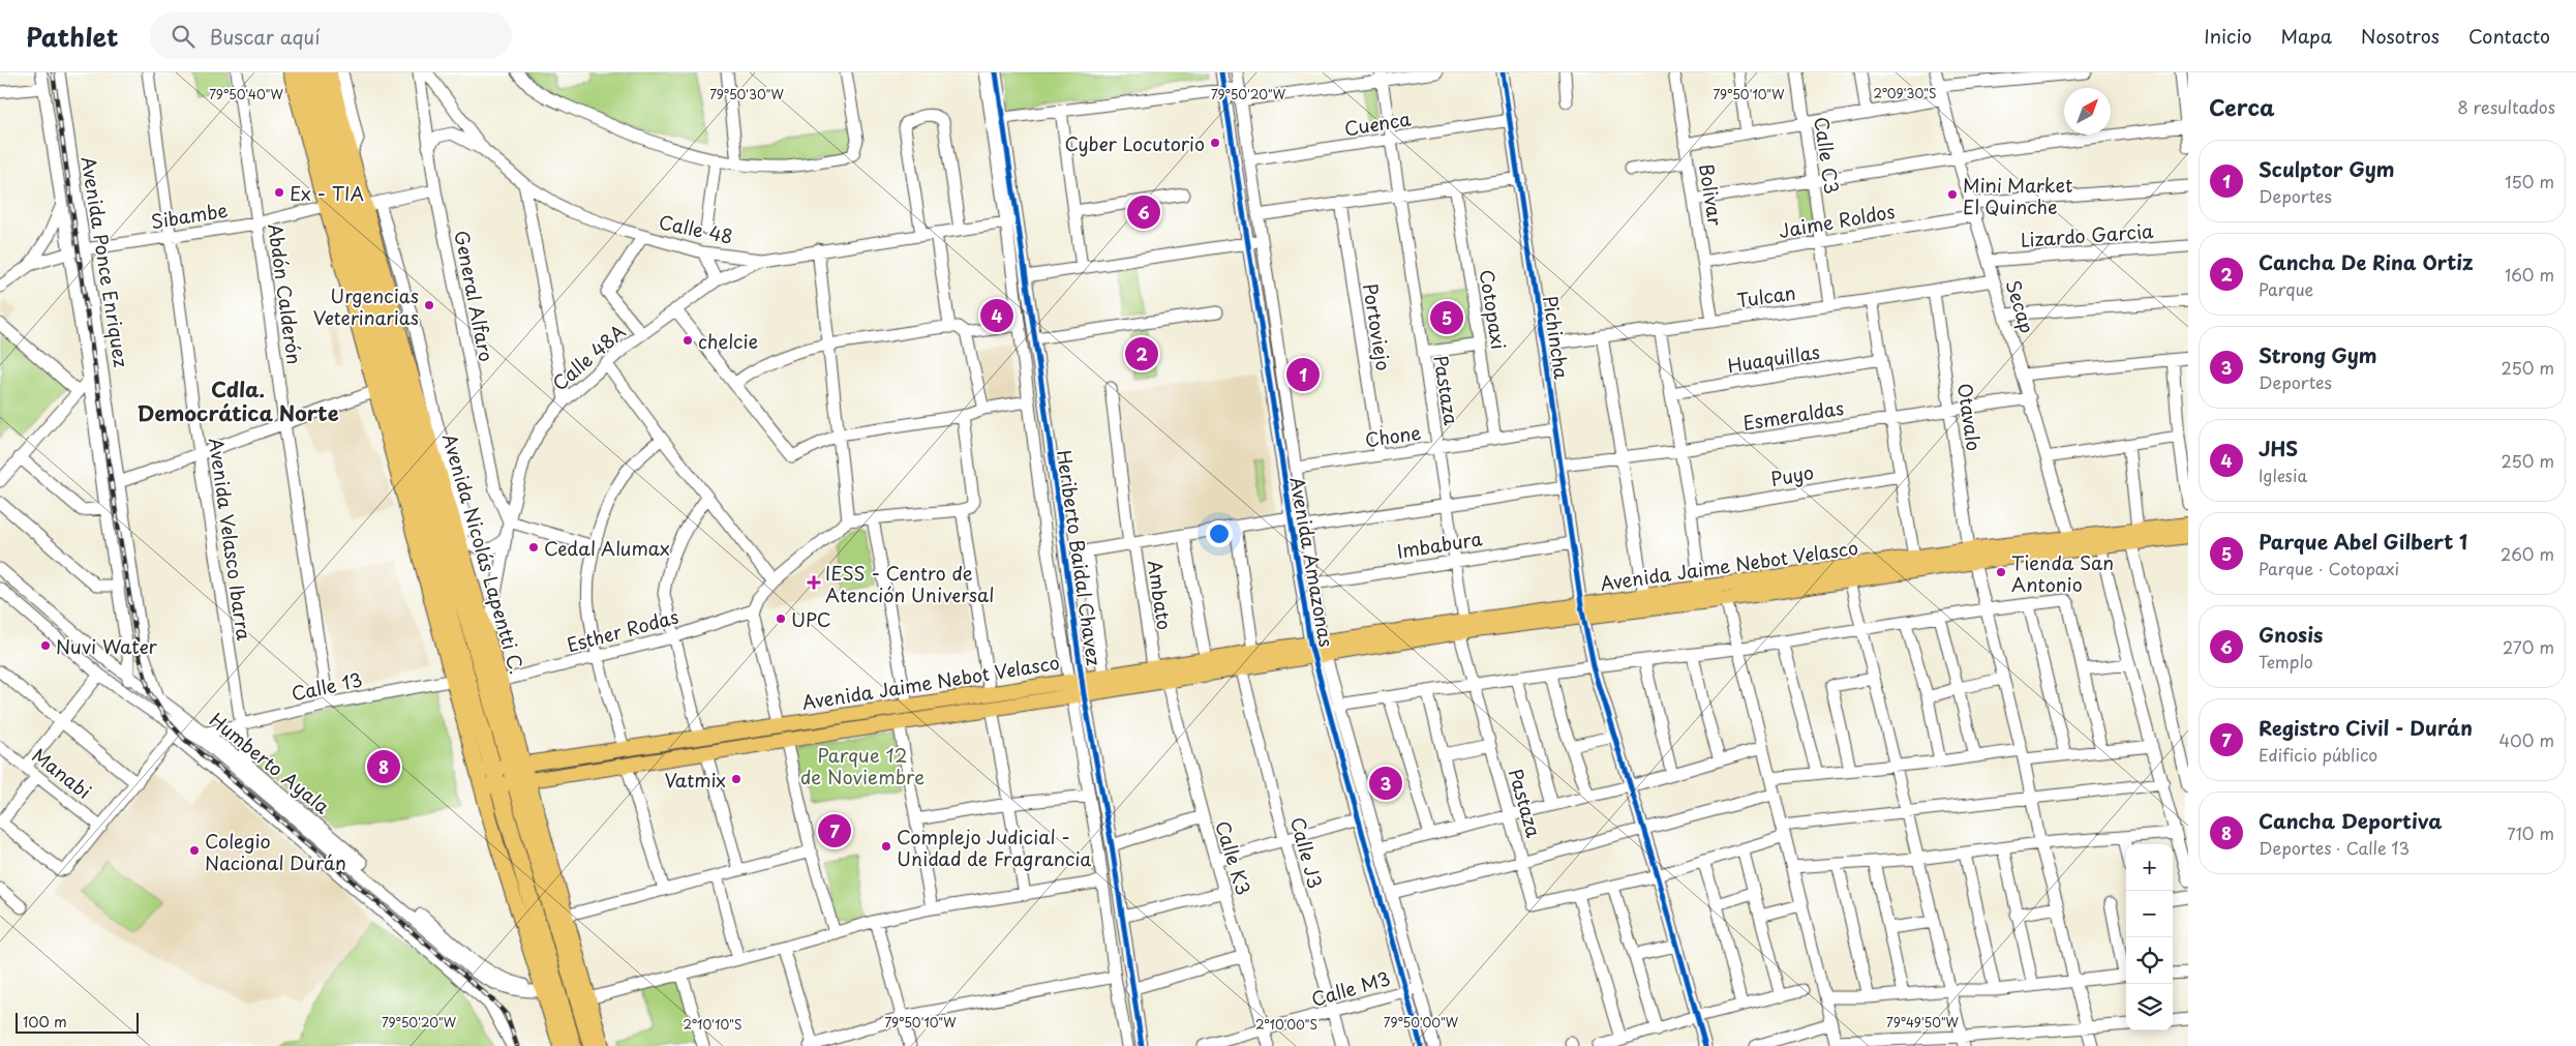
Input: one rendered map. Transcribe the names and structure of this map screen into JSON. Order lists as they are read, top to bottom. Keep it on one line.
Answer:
{"streets":{"highway":["Avenida Nicolás Lapentti C."],"main road":["Avenida Jaime Nebot Velasco"],"street":["Cuenca","Calle C3","Bolivar","Sibambe","Jaime Roldos","Calle 48","Lizardo Garcia","Avenida Ponce Enriquez","Abdón Calderón","General Alfaro","Tulcan","Secap","Cotopaxi","Portoviejo","Pichincha","Calle 48A","Huaquillas","Pastaza","Esmeraldas","Otavalo","Chone","Puyo","Avenida Velasco Ibarra","Imbabura","Heriberto Baidal Chavez","Avenida Amazonas","Ambato","Esther Rodas","Calle 13","Humberto Ayala","Manabi","Calle J3","Calle K3","Calle M3"]},"crossings":[["Cuenca","Pichincha"],["Cuenca","Pastaza"],["Cuenca","Avenida Amazonas"],["Calle C3","Jaime Roldos"],["Calle C3","Tulcan"],["Bolivar","Jaime Roldos"],["Bolivar","Tulcan"],["Sibambe","Avenida Ponce Enriquez"],["Sibambe","Abdón Calderón"],["Sibambe","General Alfaro"],["Sibambe","Avenida Velasco Ibarra"],["Sibambe","Avenida Nicolás Lapentti C."],["Jaime Roldos","Secap"],["Calle 48","Calle 48A"],["Calle 48","Heriberto Baidal Chavez"],["Lizardo Garcia","Secap"],["Avenida Ponce Enriquez","Humberto Ayala"],["Abdón Calderón","Calle 13"],["General Alfaro","Calle 48A"],["Tulcan","Secap"],["Tulcan","Pichincha"],["Tulcan","Otavalo"],["Secap","Esmeraldas"],["Secap","Avenida Jaime Nebot Velasco"],["Cotopaxi","Chone"],["Portoviejo","Chone"],["Pichincha","Pastaza"],["Pichincha","Esmeraldas"],["Pichincha","Chone"],["Pichincha","Imbabura"],["Pichincha","Avenida Jaime Nebot Velasco"],["Pichincha","Ambato"],["Calle 48A","Avenida Nicolás Lapentti C."],["Pastaza","Otavalo"],["Pastaza","Chone"],["Pastaza","Imbabura"],["Pastaza","Avenida Jaime Nebot Velasco"],["Pastaza","Ambato"],["Esmeraldas","Otavalo"],["Otavalo","Avenida Jaime Nebot Velasco"],["Chone","Avenida Amazonas"],["Avenida Velasco Ibarra","Calle 13"],["Avenida Velasco Ibarra","Humberto Ayala"],["Imbabura","Avenida Amazonas"],["Avenida Nicolás Lapentti C.","Avenida Jaime Nebot Velasco"],["Avenida Nicolás Lapentti C.","Esther Rodas"],["Avenida Nicolás Lapentti C.","Calle 13"],["Avenida Nicolás Lapentti C.","Humberto Ayala"],["Heriberto Baidal Chavez","Avenida Jaime Nebot Velasco"],["Avenida Amazonas","Avenida Jaime Nebot Velasco"],["Avenida Amazonas","Ambato"],["Avenida Amazonas","Calle M3"],["Avenida Jaime Nebot Velasco","Ambato"],["Avenida Jaime Nebot Velasco","Calle J3"],["Avenida Jaime Nebot Velasco","Calle K3"],["Calle 13","Humberto Ayala"],["Calle J3","Calle M3"],["Calle K3","Calle M3"]],"districts":["Cdla. Democrática Norte"],"parks":["Parque 12 de Noviembre"],"places":{"other":["Cyber Locutorio","Ex - TIA","Mini Market El Quinche","Urgencias Veterinarias","chelcie","Cedal Alumax","Tienda San Antonio","UPC","Nuvi Water","Vatmix","Complejo Judicial - Unidad de Fragrancia","Colegio Nacional Durán"],"health":["IESS - Centro de Atención Universal"]},"scale_bar":"100 m","north":"top right","page":{"header":"Pathlet","search":"Buscar aquí","nav":["Inicio","Mapa","Nosotros","Contacto"],"heading":["Cerca","8 resultados"],"list":[{"mark":"1","name":"Sculptor Gym","note":"Deportes","value":"150 m"},{"mark":"2","name":"Cancha De Rina Ortiz","note":"Parque","value":"160 m"},{"mark":"3","name":"Strong Gym","note":"Deportes","value":"250 m"},{"mark":"4","name":"JHS","note":"Iglesia","value":"250 m"},{"mark":"5","name":"Parque Abel Gilbert 1","note":"Parque · Cotopaxi","value":"260 m"},{"mark":"6","name":"Gnosis","note":"Templo","value":"270 m"},{"mark":"7","name":"Registro Civil - Durán","note":"Edificio público","value":"400 m"},{"mark":"8","name":"Cancha Deportiva","note":"Deportes · Calle 13","value":"710 m"}],"pins":["6","4","5","2","1","8","3","7"],"map_buttons":["+","−"],"scale":"100 m"},"coordinates":["2°09'30\"S","79°50'40\"W","79°50'30\"W","79°50'20\"W","79°50'10\"W","79°50'00\"W","79°49'50\"W","2°10'10\"S","2°10'00\"S"]}
